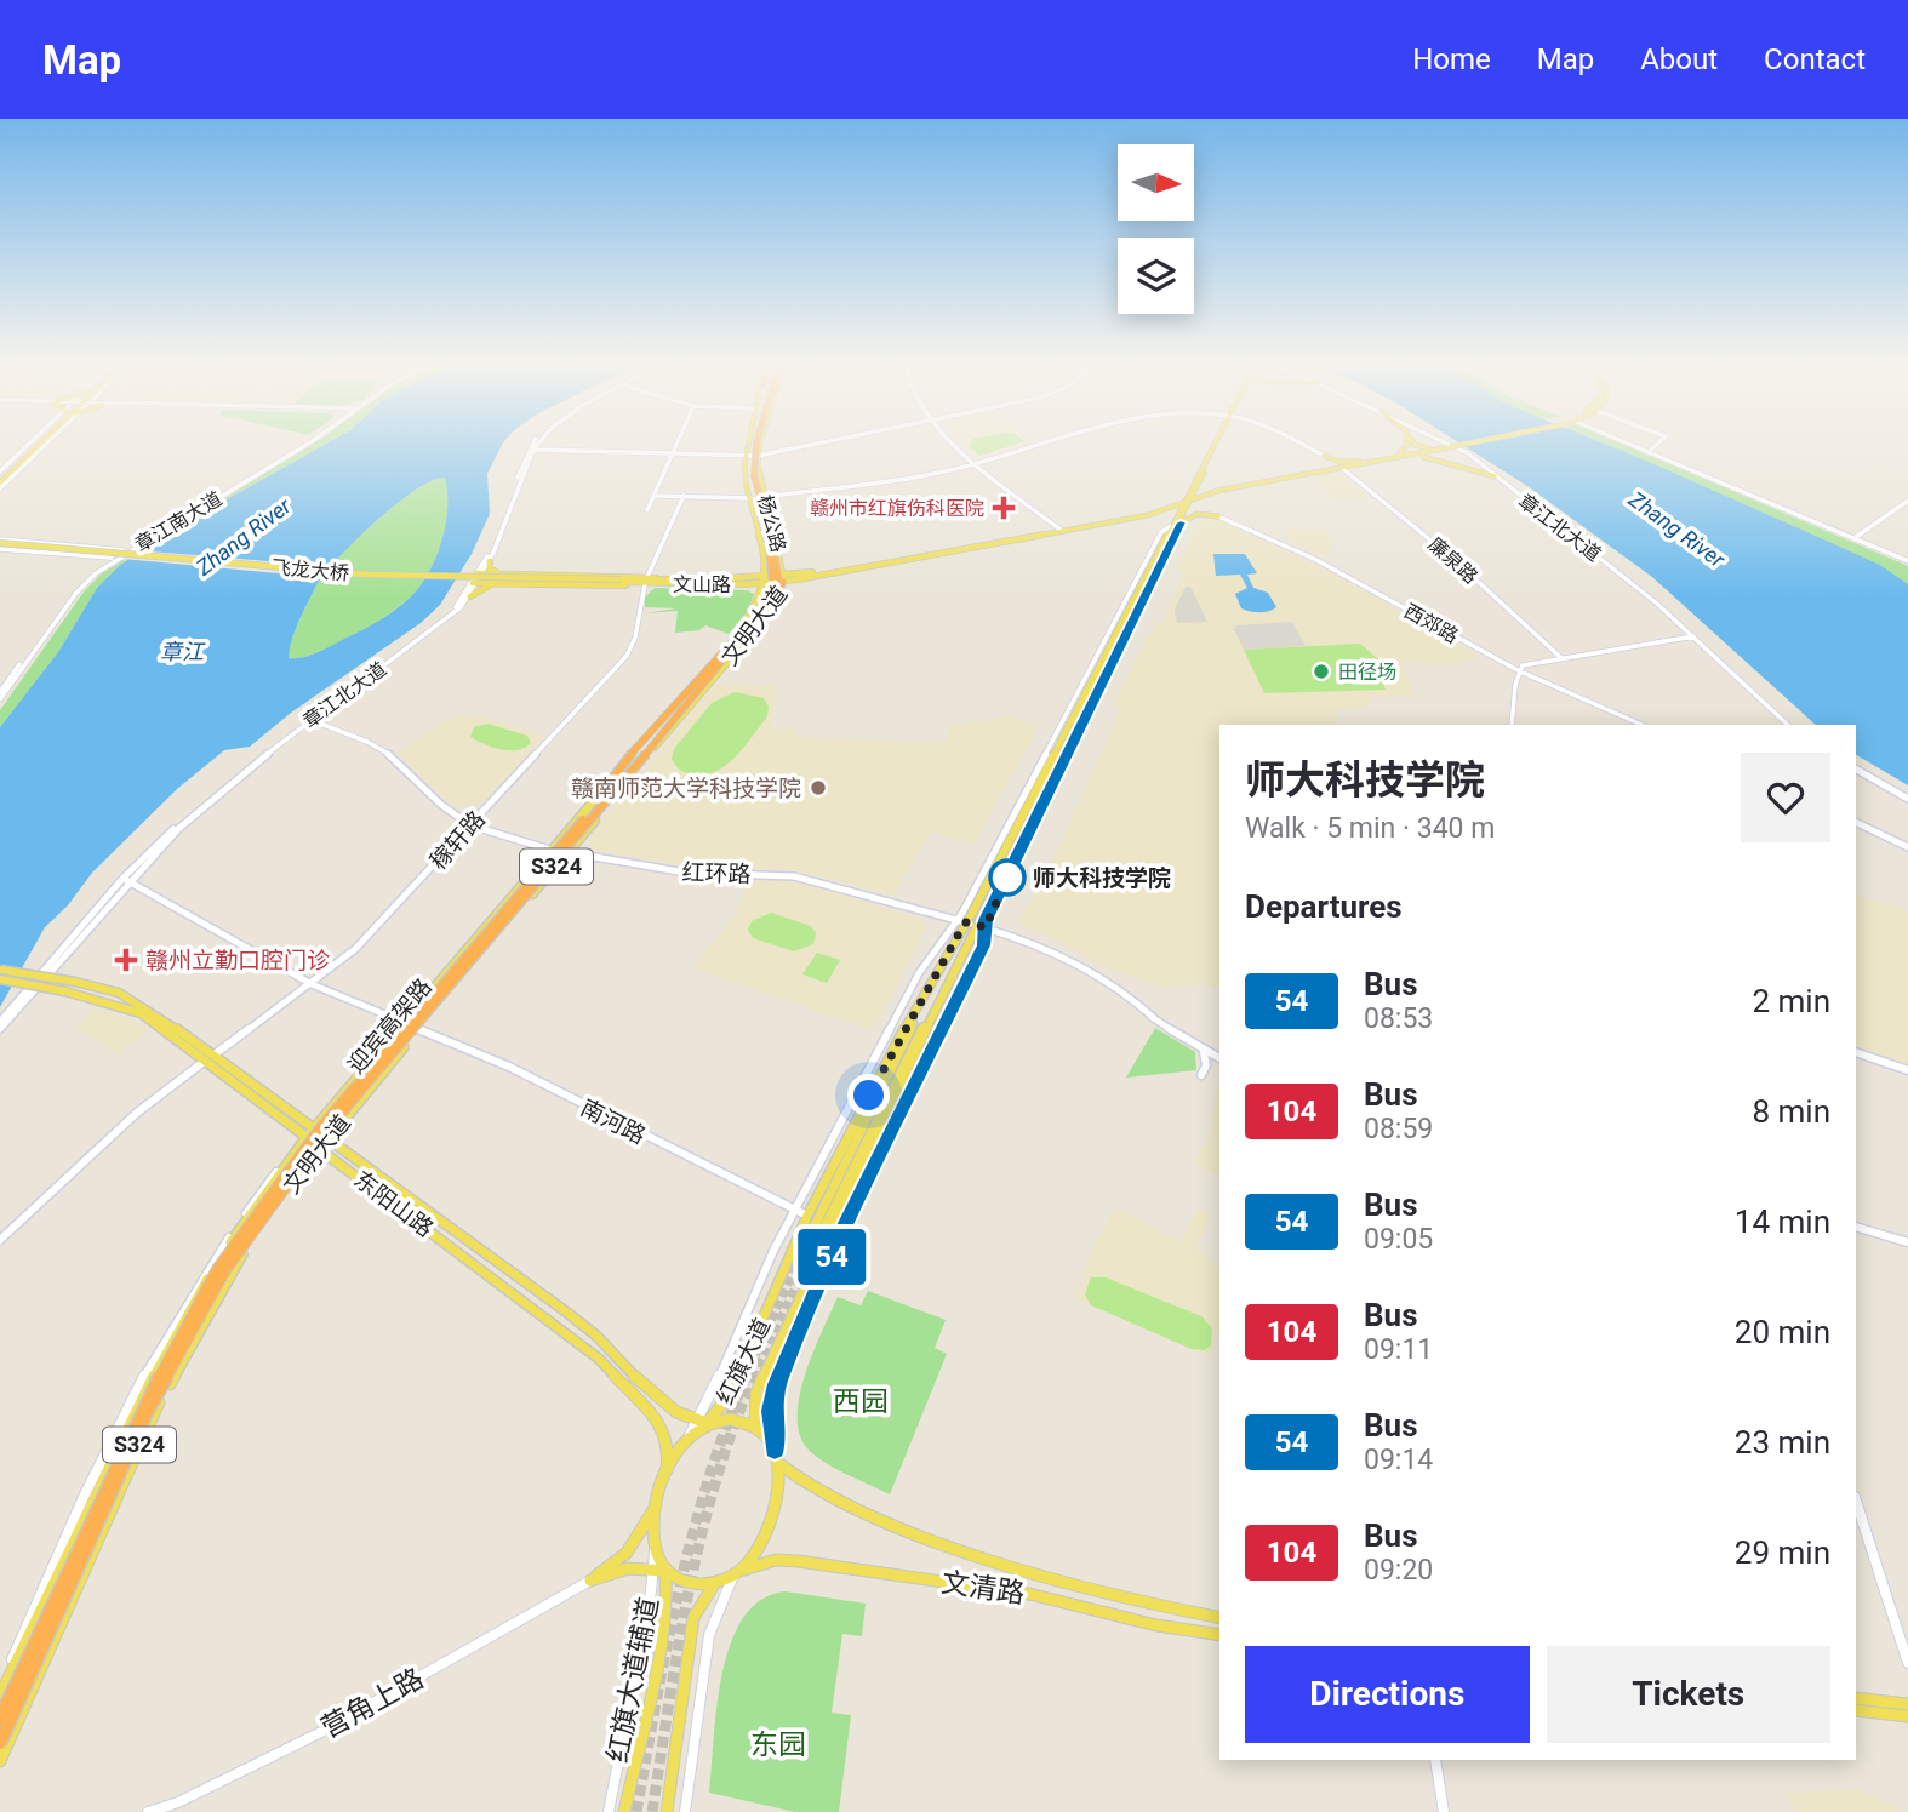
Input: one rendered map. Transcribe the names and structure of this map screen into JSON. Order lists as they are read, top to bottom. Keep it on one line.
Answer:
{"streets":{"highway":["迎宾高架路"],"main road":["章江南大道","杨公路","章江北大道","飞龙大桥","文山路","文明大道","稼轩路","S324","红环路","南河路","东阳山路","红旗大道","文清路","营角上路"],"street":["廉泉路","西郊路","红旗大道辅道"]},"crossings":[["杨公路","文山路"],["杨公路","文明大道"],["章江北大道","红环路"],["飞龙大桥","文山路"],["文山路","文明大道"],["文山路","稼轩路"],["文明大道","红环路"],["文明大道","迎宾高架路"],["文明大道","南河路"],["文明大道","东阳山路"],["文明大道","红旗大道"],["稼轩路","红环路"],["稼轩路","东阳山路"],["红环路","迎宾高架路"],["红环路","红旗大道"],["南河路","红旗大道"],["东阳山路","红旗大道"],["东阳山路","文清路"],["东阳山路","红旗大道辅道"],["红旗大道","文清路"],["红旗大道","红旗大道辅道"],["文清路","红旗大道辅道"]],"water":["Zhang River","章江"],"parks":["西园","东园"],"places":{"health":["赣州市红旗伤科医院","赣州立勤口腔门诊"],"other":["田径场","赣南师范大学科技学院","师大科技学院"]},"lines":["bus line 54"],"north":"right","page":{"header":"Map","nav":["Home","Map","About","Contact"],"on_map":"54","heading":[["师大科技学院","Walk · 5 min · 340 m"],"Departures"],"list":[{"mark":"54","name":"Bus","note":"08:53","value":"2 min"},{"mark":"104","name":"Bus","note":"08:59","value":"8 min"},{"mark":"54","name":"Bus","note":"09:05","value":"14 min"},{"mark":"104","name":"Bus","note":"09:11","value":"20 min"},{"mark":"54","name":"Bus","note":"09:14","value":"23 min"},{"mark":"104","name":"Bus","note":"09:20","value":"29 min"}],"buttons":["Directions","Tickets"]}}
